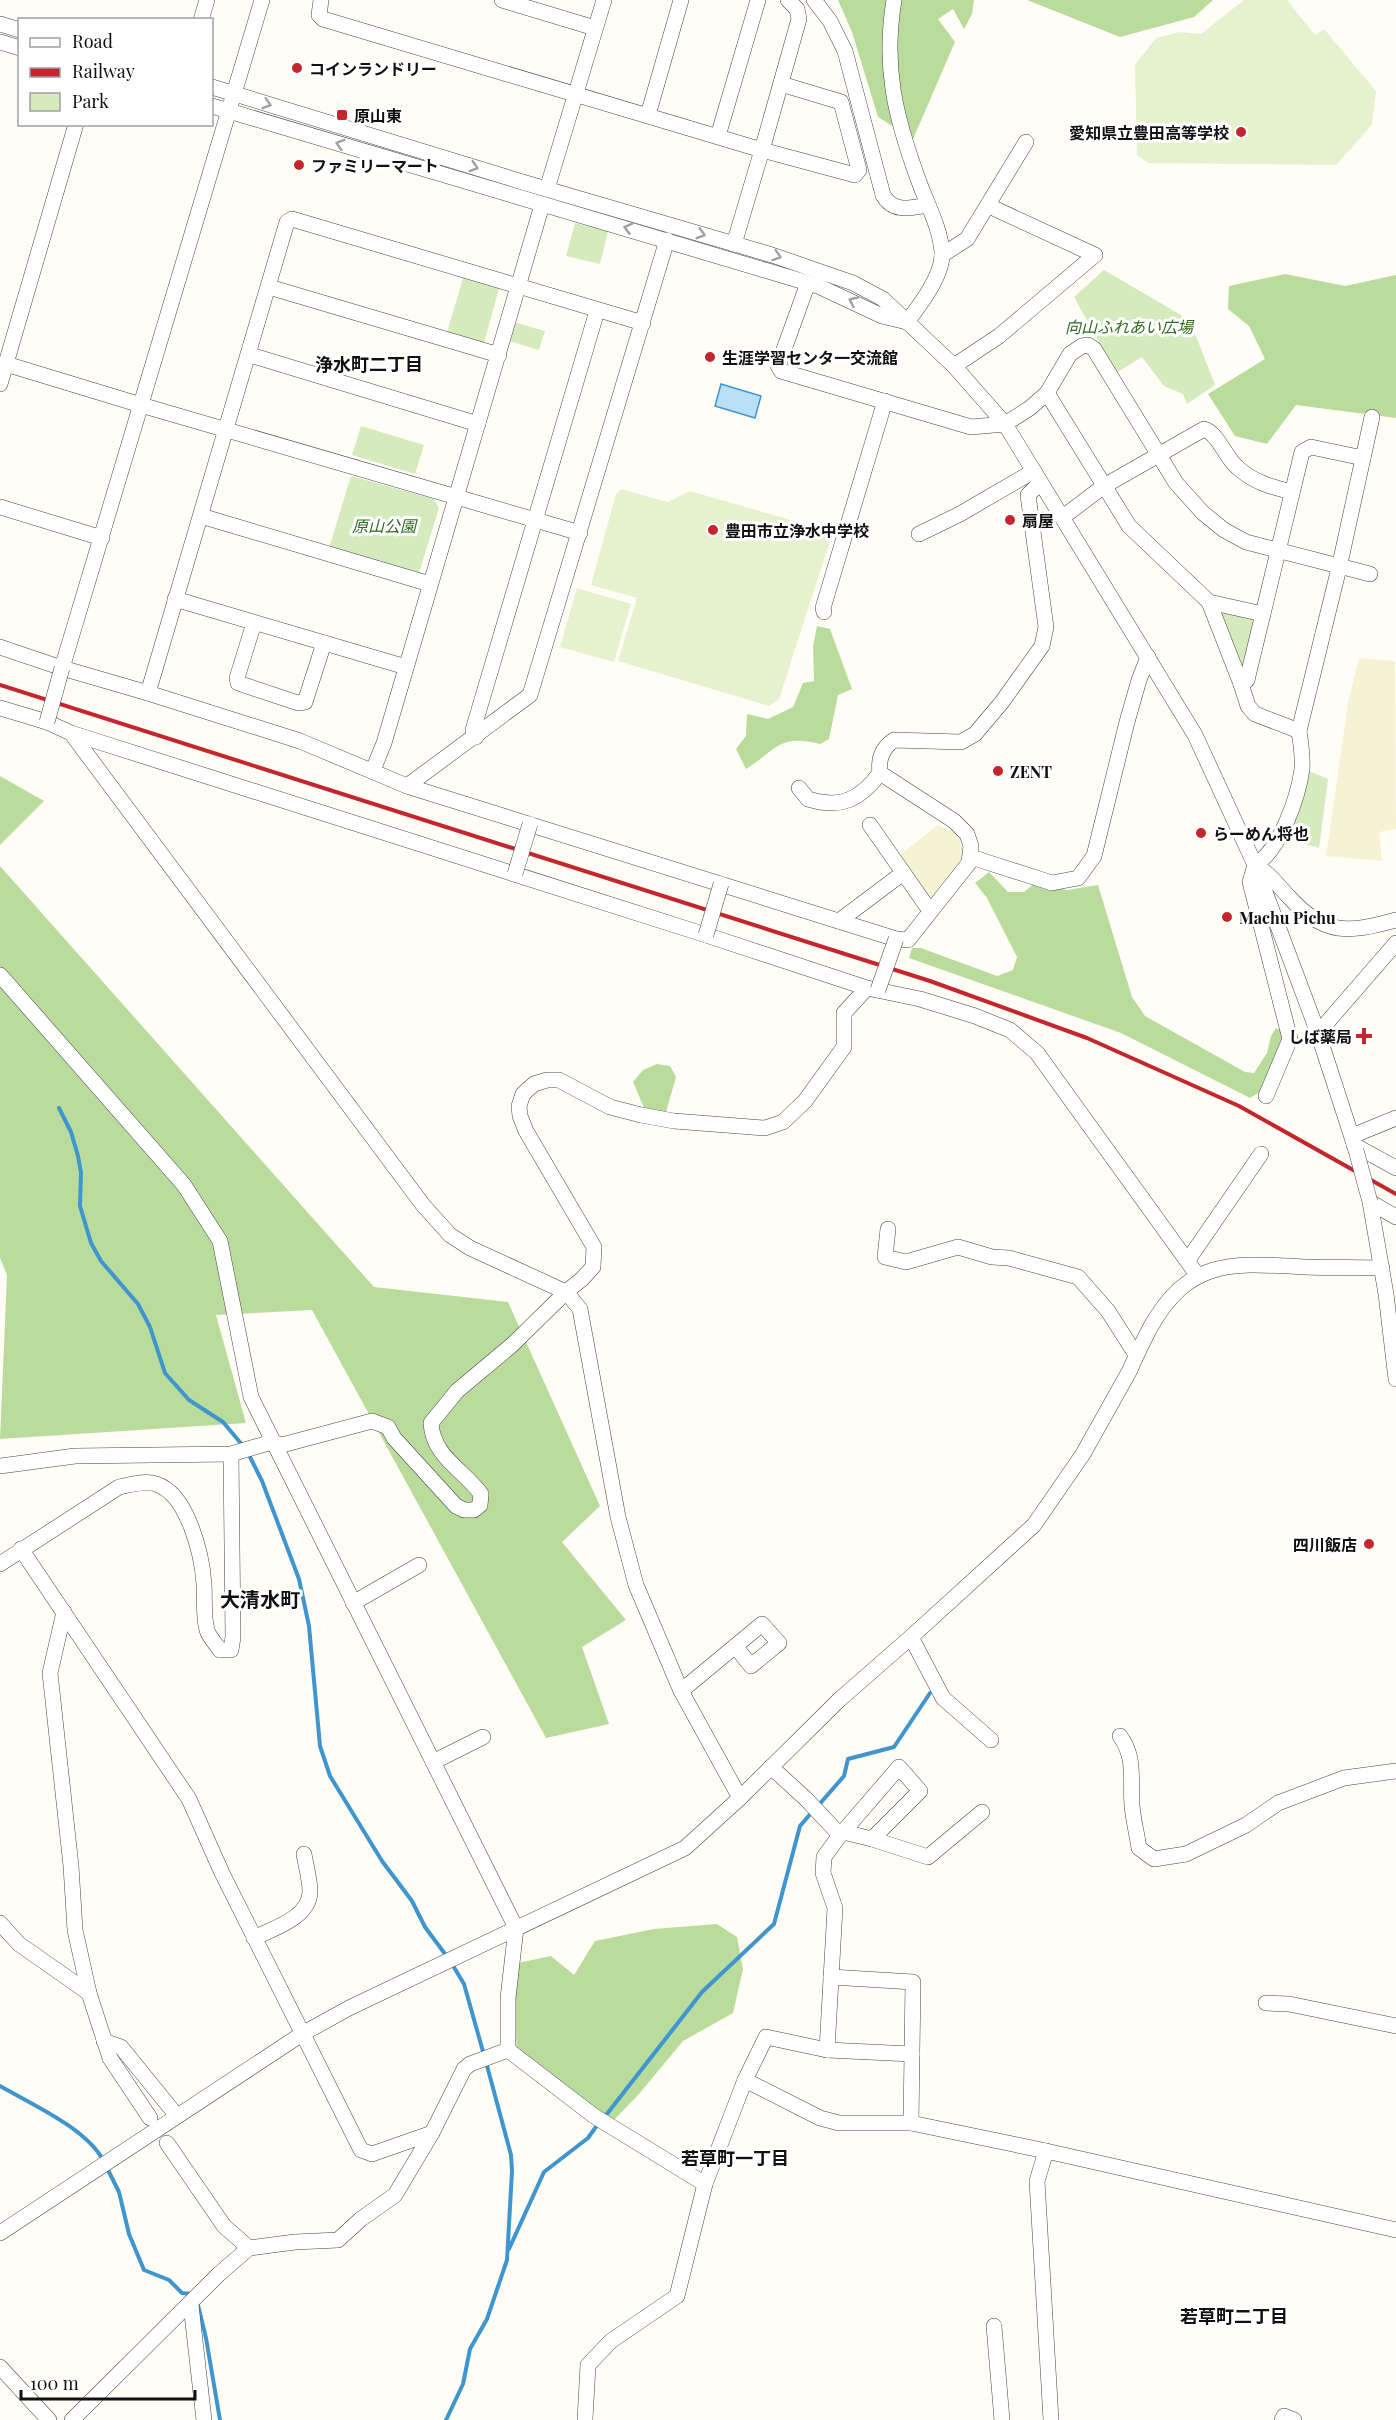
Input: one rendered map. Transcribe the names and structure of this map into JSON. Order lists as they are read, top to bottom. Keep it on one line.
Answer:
{"districts":["浄水町二丁目","大清水町","若草町一丁目","若草町二丁目"],"parks":["向山ふれあい広場","原山公園"],"places":{"other":["コインランドリー","愛知県立豊田高等学校","ファミリーマート","生涯学習センタ一交流館","扇屋","豊田市立浄水中学校","ZENT","らーめん将也","Machu Pichu","四川飯店"],"transit":["原山東"],"health":["しば薬局"]},"legend":["Road","Railway","Park"],"scale_bar":"100 m"}
